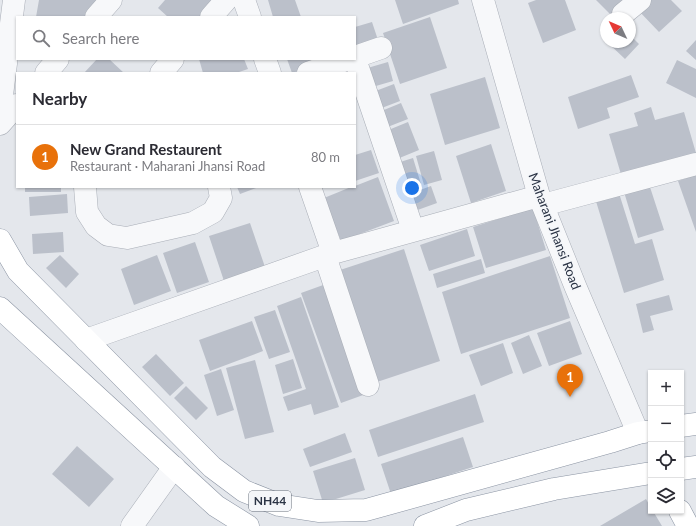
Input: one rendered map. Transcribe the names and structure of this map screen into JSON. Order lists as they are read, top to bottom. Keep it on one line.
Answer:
{"streets":{"highway":["NH44"],"street":["Maharani Jhansi Road"]},"crossings":[["Maharani Jhansi Road","NH44"]],"north":"top left","page":{"search":"Search here","heading":"Nearby","list":[{"mark":"1","name":"New Grand Restaurent","note":"Restaurant · Maharani Jhansi Road","value":"80 m"}],"pins":"1","map_buttons":["+","−"]}}
